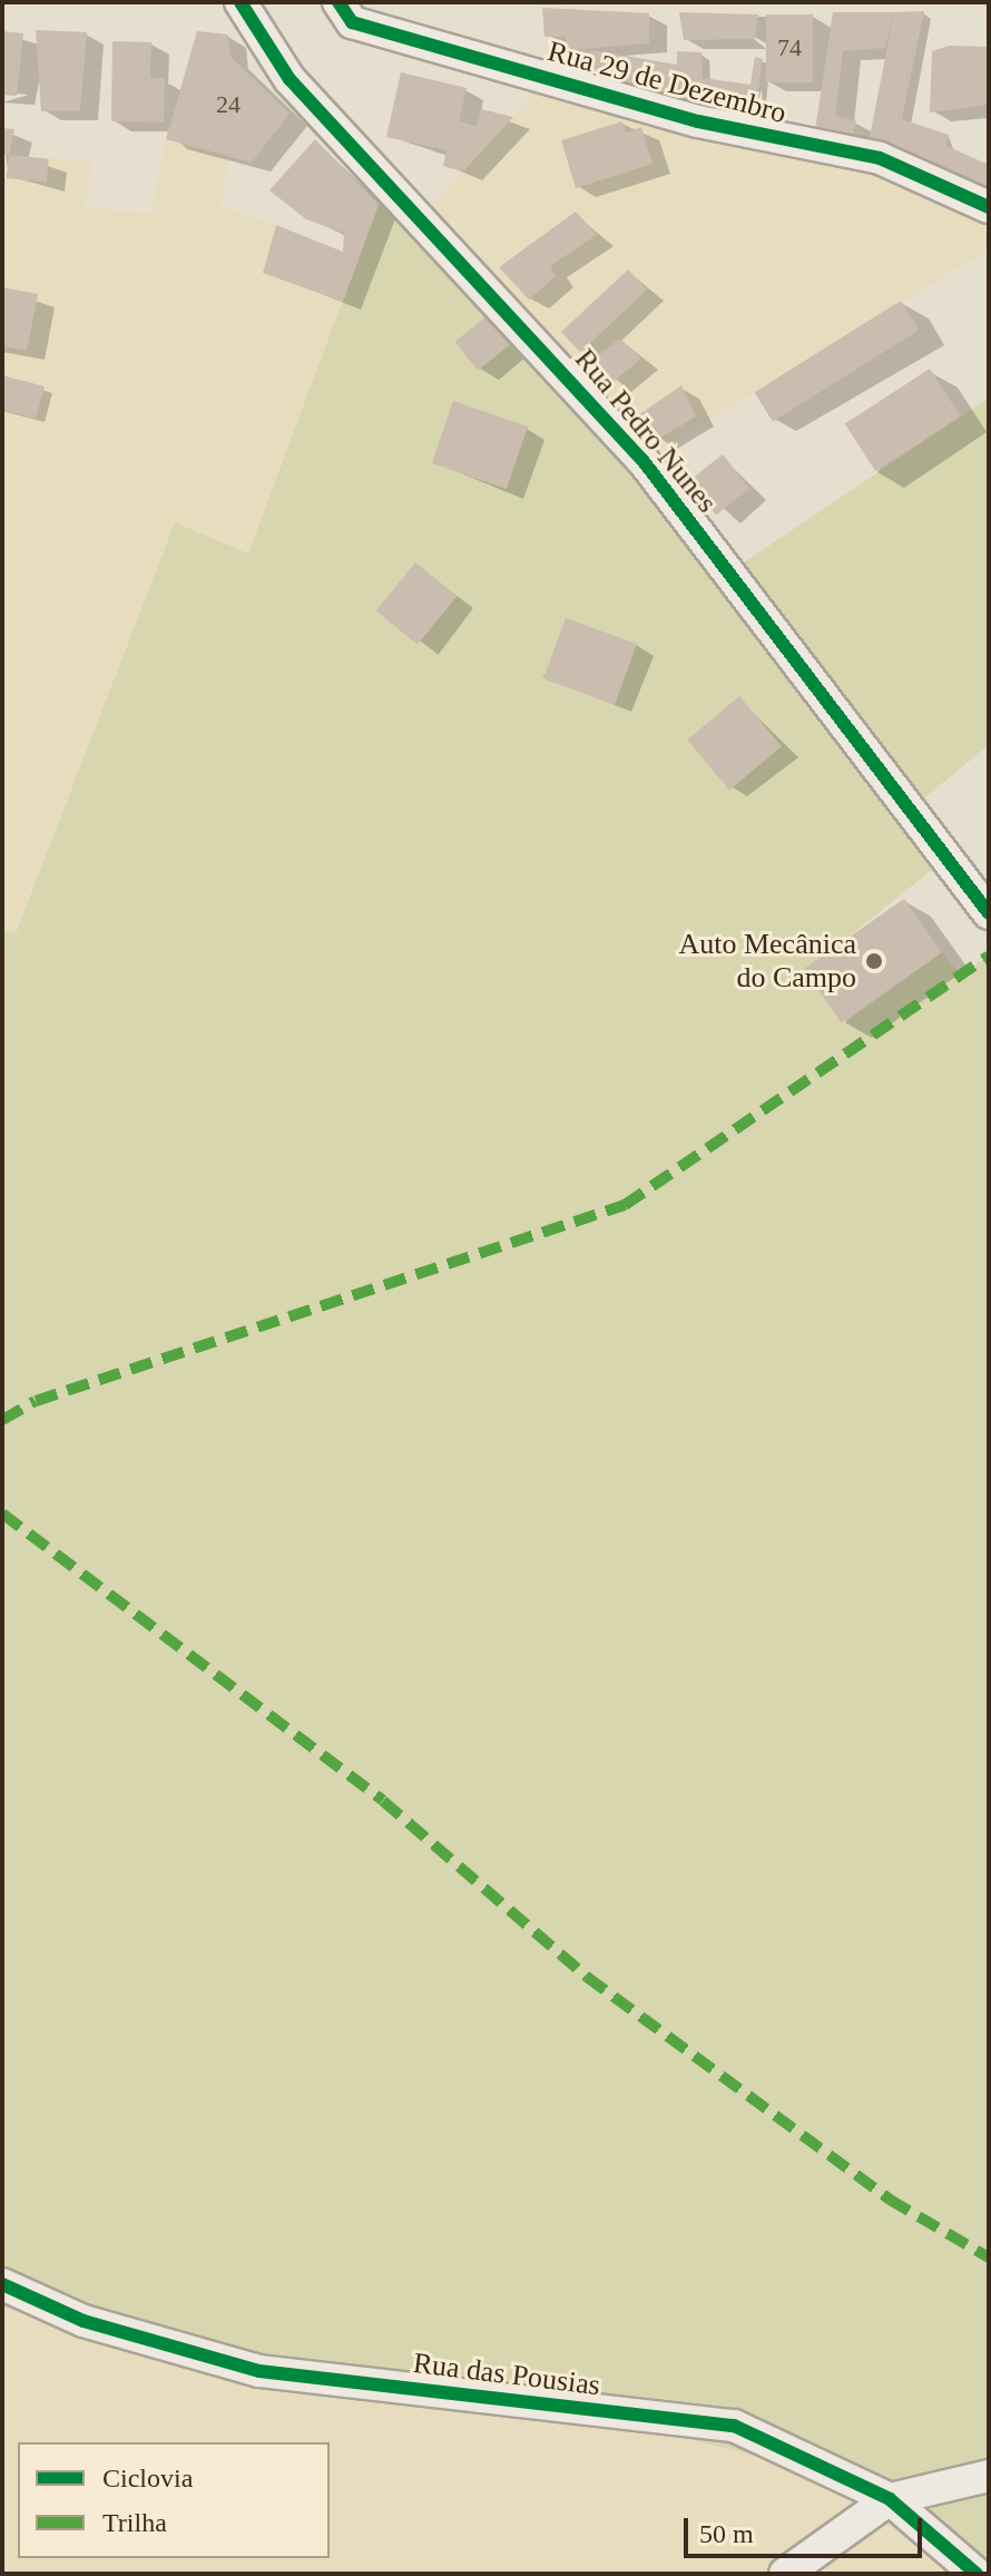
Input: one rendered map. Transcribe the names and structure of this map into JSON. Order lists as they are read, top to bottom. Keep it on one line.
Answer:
{"streets":{"street":["Rua 29 de Dezembro","Rua Pedro Nunes","Rua das Pousias"]},"places":["Auto Mecânica do Campo"],"house_numbers":["74","24"],"legend":["Ciclovia","Trilha"],"scale_bar":"50 m"}
